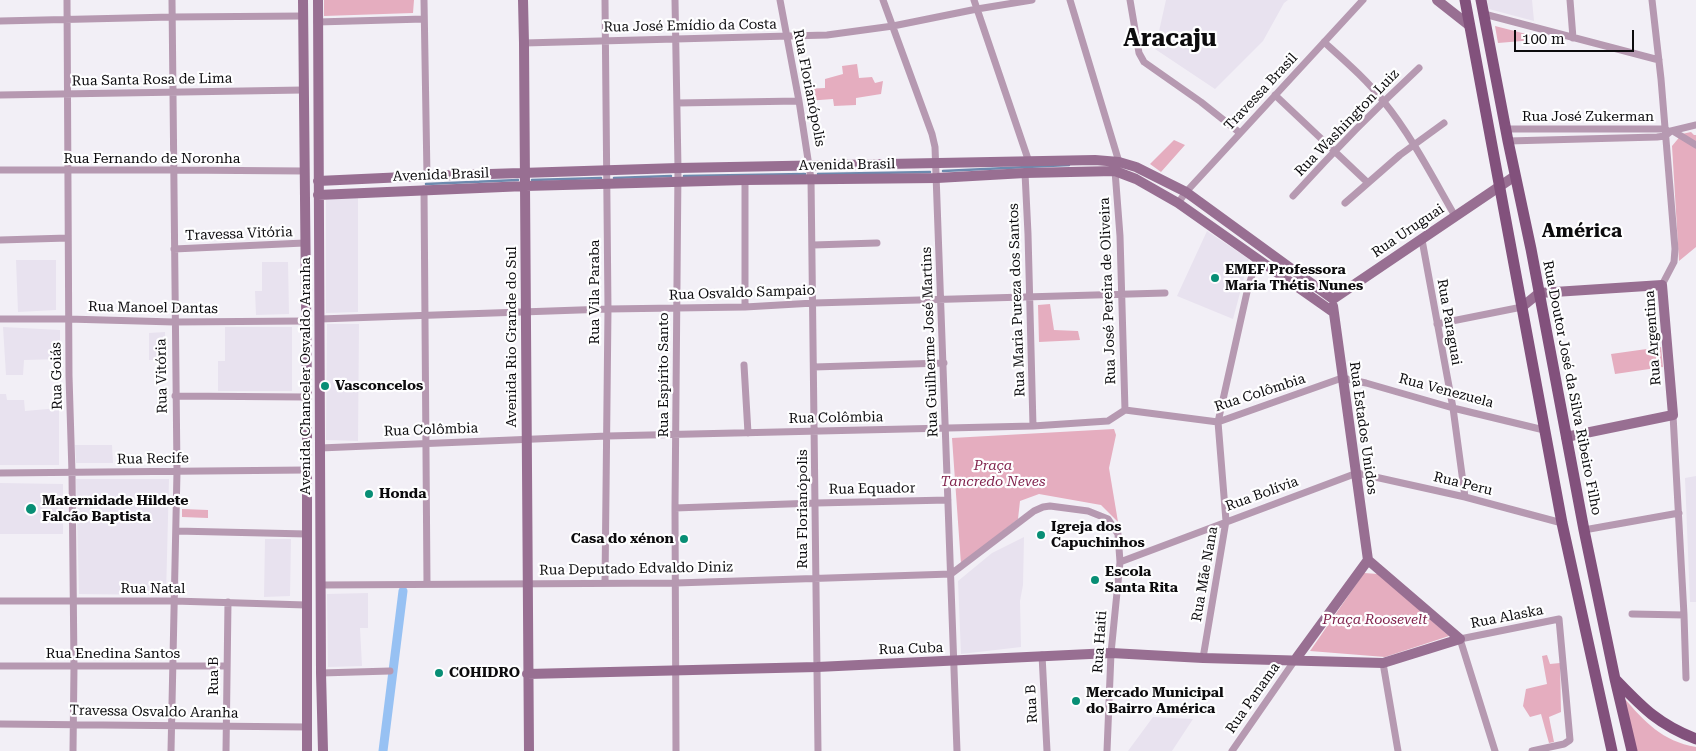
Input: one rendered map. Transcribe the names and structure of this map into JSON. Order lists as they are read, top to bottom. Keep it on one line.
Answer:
{"streets":{"main road":["Rua Doutor José da Silva Ribeiro Filho"],"street":["Rua José Emídio da Costa","Rua Santa Rosa de Lima","Rua Florianópolis","Travessa Brasil","Rua José Zukerman","Rua Washington Luiz","Rua Fernando de Noronha","Avenida Brasil","Rua Uruguai","Travessa Vitória","Rua José Pereira de Oliveira","Rua Vila Paraba","Rua Osvaldo Sampaio","Rua Maria Pureza dos Santos","Rua Manoel Dantas","Rua Paraguai","Avenida Rio Grande do Sul","Rua Argentina","Rua Guilherme José Martins","Rua Espírito Santo","Rua Goiás","Rua Vitória","Avenida Chanceler Osvaldo Aranha","Rua Venezuela","Rua Colômbia","Rua Estados Unidos","Rua Recife","Rua Peru","Rua Equador","Rua Bolívia","Rua Deputado Edvaldo Diniz","Rua Mãe Nana","Rua Natal","Rua Alaska","Rua Haiti","Rua Cuba","Rua Enedina Santos","Rua B","Rua Panama","Travessa Osvaldo Aranha"]},"crossings":[["Rua José Emídio da Costa","Rua Florianópolis"],["Rua José Emídio da Costa","Rua Vila Paraba"],["Rua José Emídio da Costa","Avenida Rio Grande do Sul"],["Rua José Emídio da Costa","Rua Guilherme José Martins"],["Rua José Emídio da Costa","Rua Espírito Santo"],["Rua Santa Rosa de Lima","Rua Goiás"],["Rua Santa Rosa de Lima","Rua Vitória"],["Rua Santa Rosa de Lima","Avenida Chanceler Osvaldo Aranha"],["Rua Florianópolis","Avenida Brasil"],["Rua Florianópolis","Rua Osvaldo Sampaio"],["Rua Florianópolis","Rua Colômbia"],["Rua Florianópolis","Rua Equador"],["Rua Florianópolis","Rua Deputado Edvaldo Diniz"],["Rua Florianópolis","Rua Cuba"],["Travessa Brasil","Avenida Brasil"],["Rua José Zukerman","Rua Argentina"],["Rua José Zukerman","Rua Doutor José da Silva Ribeiro Filho"],["Rua Fernando de Noronha","Rua Goiás"],["Rua Fernando de Noronha","Rua Vitória"],["Rua Fernando de Noronha","Avenida Chanceler Osvaldo Aranha"],["Avenida Brasil","Rua Uruguai"],["Avenida Brasil","Rua José Pereira de Oliveira"],["Avenida Brasil","Rua Vila Paraba"],["Avenida Brasil","Rua Maria Pureza dos Santos"],["Avenida Brasil","Avenida Rio Grande do Sul"],["Avenida Brasil","Rua Guilherme José Martins"],["Avenida Brasil","Rua Espírito Santo"],["Avenida Brasil","Avenida Chanceler Osvaldo Aranha"],["Avenida Brasil","Rua Estados Unidos"],["Avenida Brasil","Rua Mãe Nana"],["Rua Uruguai","Rua Paraguai"],["Rua Uruguai","Rua Doutor José da Silva Ribeiro Filho"],["Rua Uruguai","Rua Estados Unidos"],["Travessa Vitória","Rua Vitória"],["Travessa Vitória","Avenida Chanceler Osvaldo Aranha"],["Rua José Pereira de Oliveira","Rua Osvaldo Sampaio"],["Rua José Pereira de Oliveira","Rua Colômbia"],["Rua Vila Paraba","Rua Osvaldo Sampaio"],["Rua Vila Paraba","Rua Colômbia"],["Rua Vila Paraba","Rua Deputado Edvaldo Diniz"],["Rua Osvaldo Sampaio","Rua Maria Pureza dos Santos"],["Rua Osvaldo Sampaio","Avenida Rio Grande do Sul"],["Rua Osvaldo Sampaio","Rua Guilherme José Martins"],["Rua Osvaldo Sampaio","Rua Espírito Santo"],["Rua Osvaldo Sampaio","Avenida Chanceler Osvaldo Aranha"],["Rua Maria Pureza dos Santos","Rua Colômbia"],["Rua Manoel Dantas","Rua Goiás"],["Rua Manoel Dantas","Rua Vitória"],["Rua Manoel Dantas","Avenida Chanceler Osvaldo Aranha"],["Rua Paraguai","Rua Venezuela"],["Rua Paraguai","Rua Peru"],["Avenida Rio Grande do Sul","Rua Colômbia"],["Avenida Rio Grande do Sul","Rua Deputado Edvaldo Diniz"],["Avenida Rio Grande do Sul","Rua Cuba"],["Rua Guilherme José Martins","Rua Colômbia"],["Rua Guilherme José Martins","Rua Equador"],["Rua Guilherme José Martins","Rua Deputado Edvaldo Diniz"],["Rua Guilherme José Martins","Rua Haiti"],["Rua Guilherme José Martins","Rua Cuba"],["Rua Espírito Santo","Rua Colômbia"],["Rua Espírito Santo","Rua Equador"],["Rua Espírito Santo","Rua Deputado Edvaldo Diniz"],["Rua Espírito Santo","Rua Cuba"],["Rua Goiás","Rua Recife"],["Rua Goiás","Rua Natal"],["Rua Goiás","Rua Enedina Santos"],["Rua Goiás","Travessa Osvaldo Aranha"],["Rua Vitória","Rua Recife"],["Rua Vitória","Rua Natal"],["Rua Vitória","Rua Enedina Santos"],["Rua Vitória","Travessa Osvaldo Aranha"],["Avenida Chanceler Osvaldo Aranha","Rua Colômbia"],["Avenida Chanceler Osvaldo Aranha","Rua Recife"],["Avenida Chanceler Osvaldo Aranha","Rua Deputado Edvaldo Diniz"],["Avenida Chanceler Osvaldo Aranha","Rua Natal"],["Avenida Chanceler Osvaldo Aranha","Travessa Osvaldo Aranha"],["Rua Venezuela","Rua Colômbia"],["Rua Venezuela","Rua Estados Unidos"],["Rua Colômbia","Rua Estados Unidos"],["Rua Colômbia","Rua Mãe Nana"],["Rua Estados Unidos","Rua Peru"],["Rua Estados Unidos","Rua Bolívia"],["Rua Peru","Rua Bolívia"],["Rua Bolívia","Rua Mãe Nana"],["Rua Bolívia","Rua Haiti"],["Rua Deputado Edvaldo Diniz","Rua Haiti"],["Rua Mãe Nana","Rua Cuba"],["Rua Natal","Rua B"],["Rua Alaska","Rua Cuba"],["Rua Haiti","Rua Cuba"],["Rua Cuba","Rua B"],["Rua Cuba","Rua Panama"],["Rua Enedina Santos","Rua B"],["Rua B","Travessa Osvaldo Aranha"]],"districts":["Aracaju","América"],"parks":["Praça Tancredo Neves","Praça Roosevelt"],"places":["EMEF Professora Maria Thétis Nunes","Vasconcelos","Honda","Maternidade Hildete Falcão Baptista","Igreja dos Capuchinhos","Casa do xénon","Escola Santa Rita","COHIDRO","Mercado Municipal do Bairro América"],"scale_bar":"100 m"}
